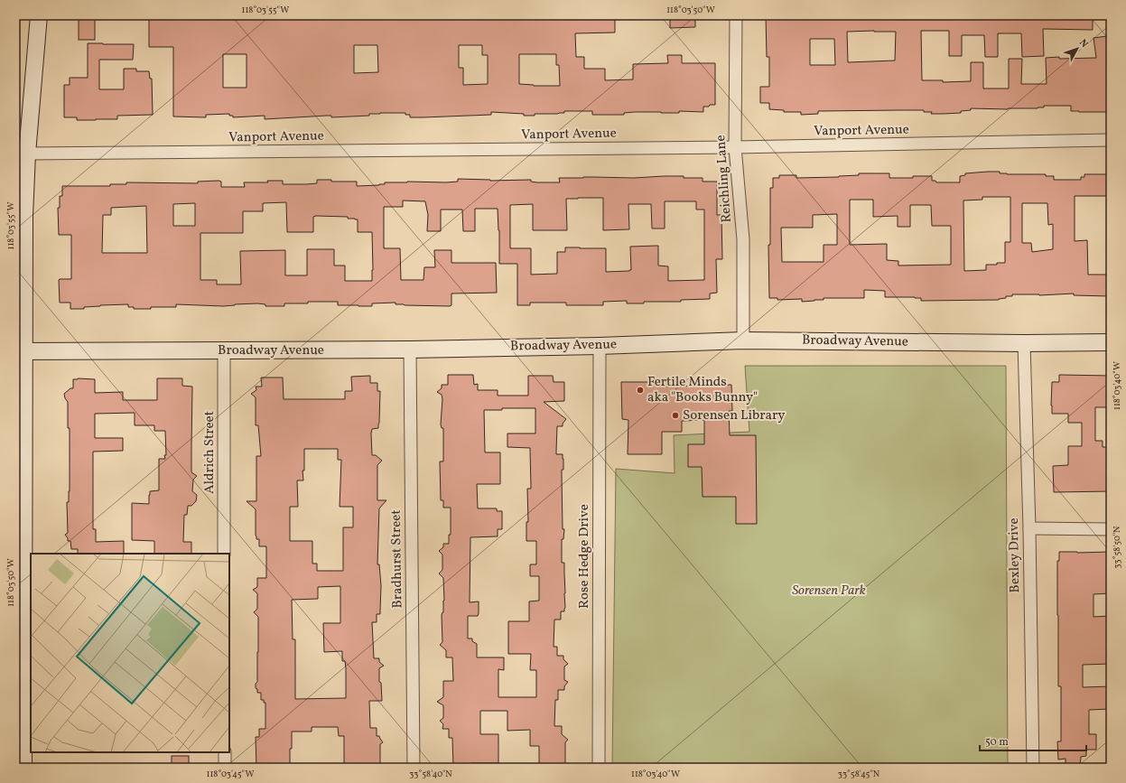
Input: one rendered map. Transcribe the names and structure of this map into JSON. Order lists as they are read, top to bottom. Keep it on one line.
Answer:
{"streets":{"street":["Vanport Avenue","Reichling Lane","Broadway Avenue","Aldrich Street","Bexley Drive","Rose Hedge Drive","Bradhurst Street"]},"crossings":[["Vanport Avenue","Reichling Lane"],["Reichling Lane","Broadway Avenue"],["Broadway Avenue","Aldrich Street"],["Broadway Avenue","Bexley Drive"],["Broadway Avenue","Rose Hedge Drive"],["Broadway Avenue","Bradhurst Street"]],"parks":["Sorensen Park"],"places":["Fertile Minds aka \"Books Bunny\"","Sorensen Library"],"scale_bar":"50 m","north":"top right","coordinates":["118°03'55\"W","118°03'50\"W","118°03'40\"W","33°58'50\"N","118°03'45\"W","33°58'40\"N","33°58'45\"N"]}
